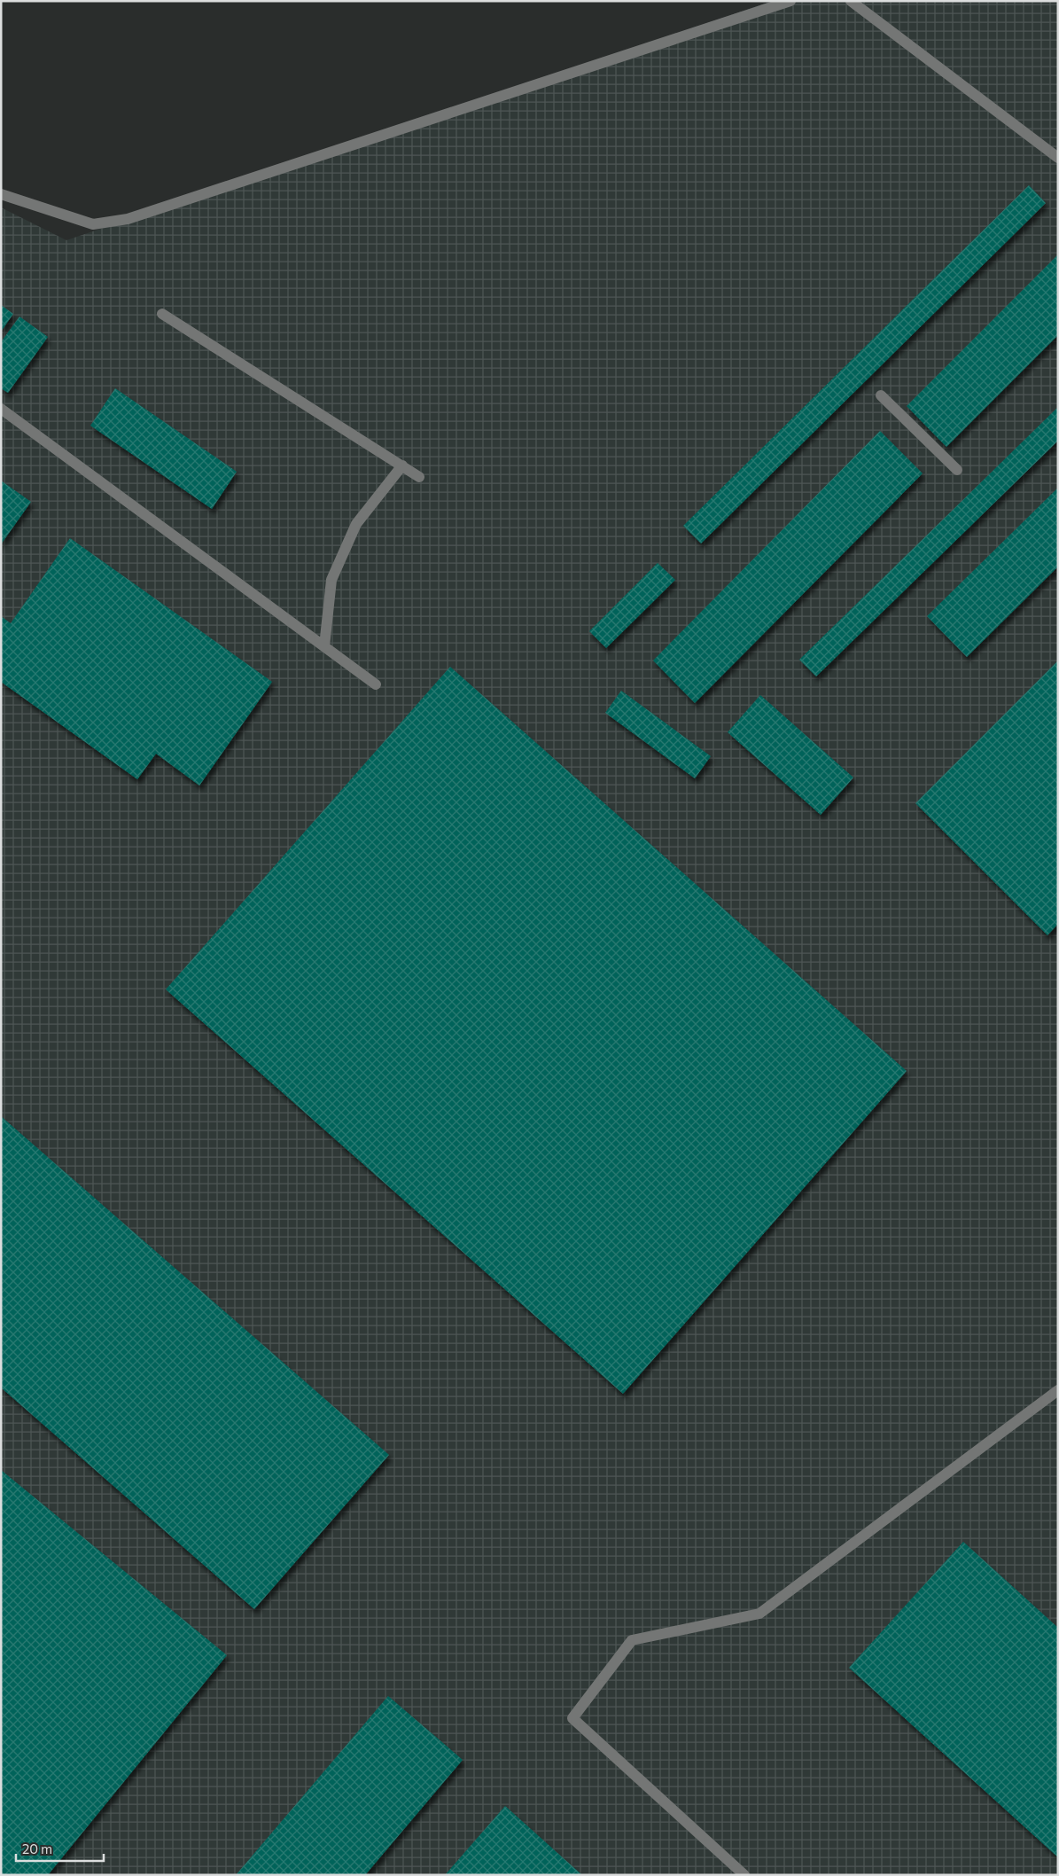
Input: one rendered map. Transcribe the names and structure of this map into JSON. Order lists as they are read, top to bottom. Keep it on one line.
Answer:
{"scale_bar":"20 m"}
